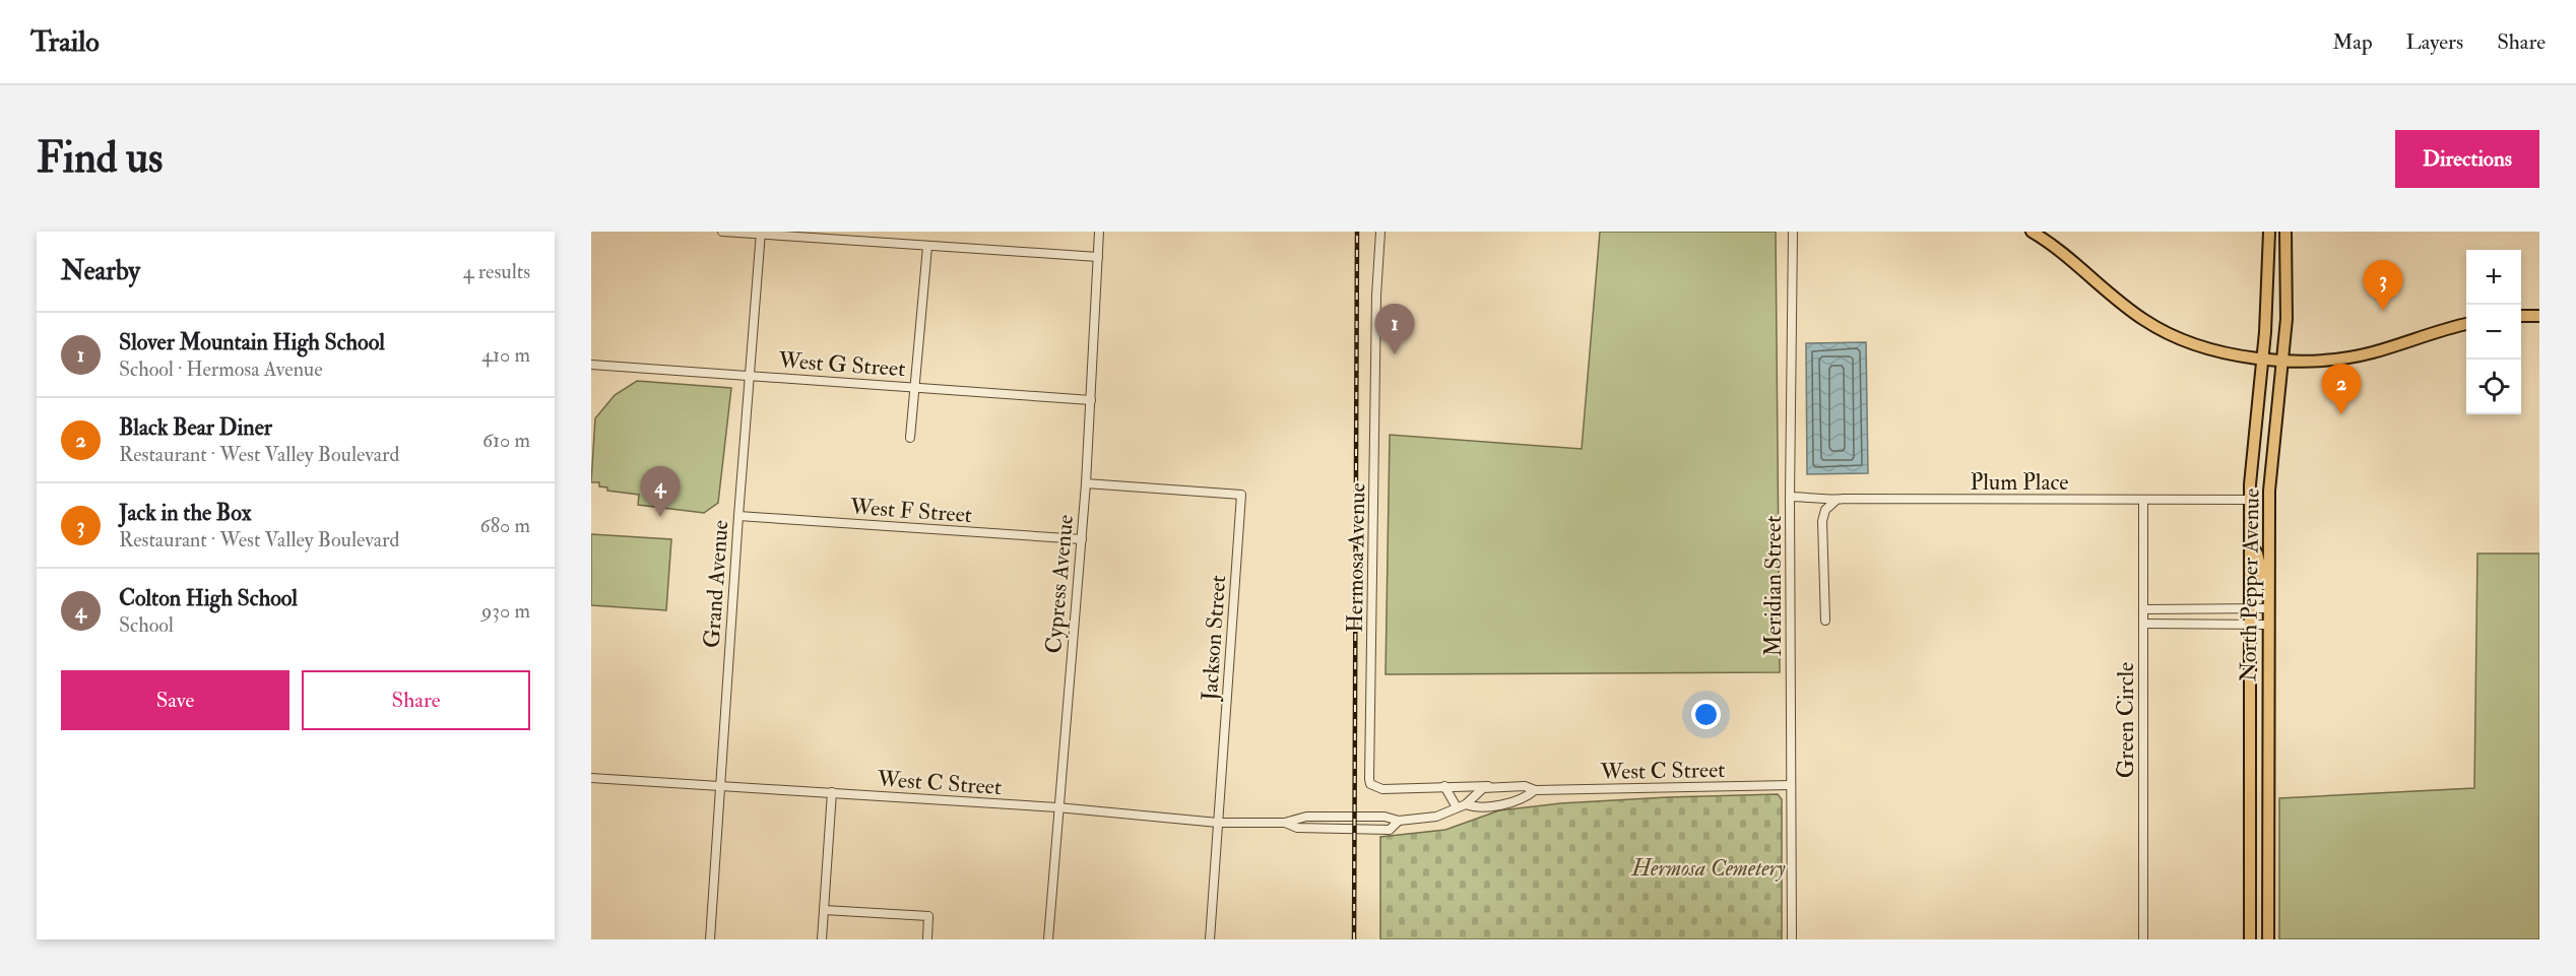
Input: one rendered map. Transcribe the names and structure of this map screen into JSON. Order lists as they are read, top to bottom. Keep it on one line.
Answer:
{"streets":{"main road":["North Pepper Avenue"],"street":["West G Street","Plum Place","West F Street","Hermosa Avenue","Grand Avenue","Cypress Avenue","Meridian Street","Jackson Street","Green Circle","West C Street"]},"crossings":[["West G Street","Grand Avenue"],["West G Street","Cypress Avenue"],["Plum Place","North Pepper Avenue"],["Plum Place","Meridian Street"],["Plum Place","Green Circle"],["West F Street","Grand Avenue"],["West F Street","Cypress Avenue"],["Grand Avenue","West C Street"],["Cypress Avenue","Jackson Street"],["Cypress Avenue","West C Street"],["Meridian Street","West C Street"],["Jackson Street","West C Street"]],"parks":["Hermosa Cemetery"],"page":{"header":"Trailo","nav":["Map","Layers","Share"],"buttons":["Directions",["Save","Share"]],"title":"Find us","heading":["Nearby","4 results"],"map_buttons":["+","−"],"pins":["3","1","2","4"],"list":[{"mark":"1","name":"Slover Mountain High School","note":"School · Hermosa Avenue","value":"410 m"},{"mark":"2","name":"Black Bear Diner","note":"Restaurant · West Valley Boulevard","value":"610 m"},{"mark":"3","name":"Jack in the Box","note":"Restaurant · West Valley Boulevard","value":"680 m"},{"mark":"4","name":"Colton High School","note":"School","value":"930 m"}]}}
